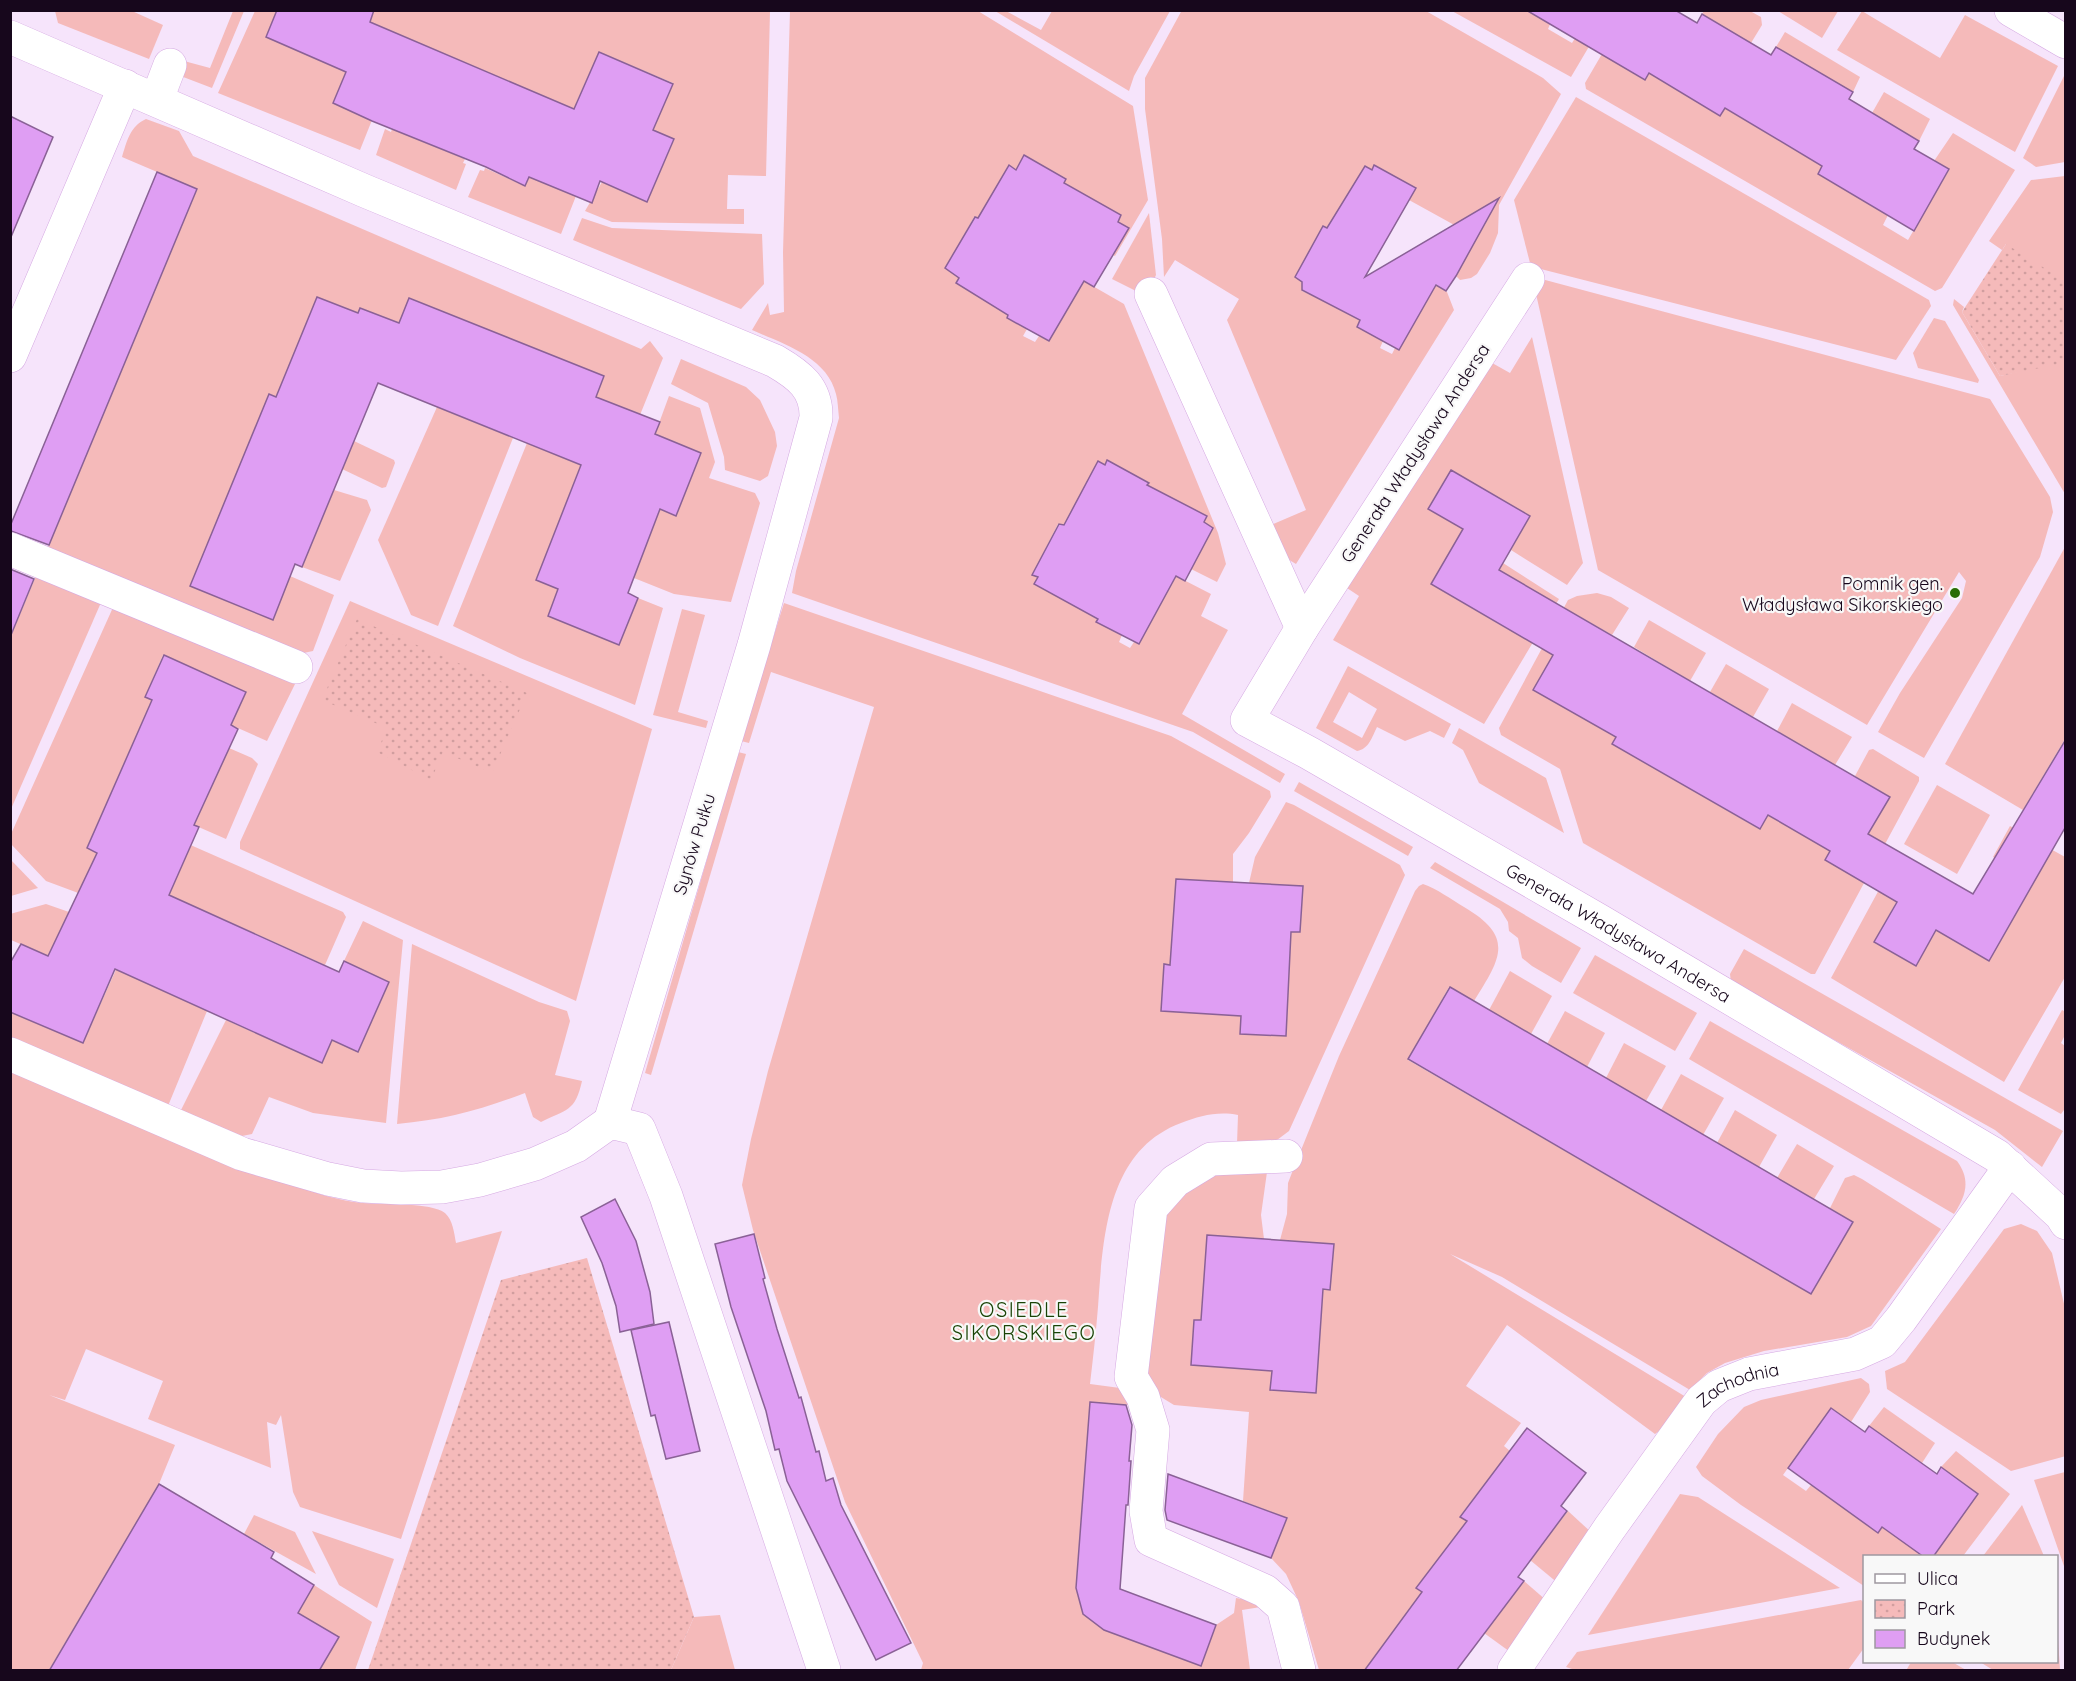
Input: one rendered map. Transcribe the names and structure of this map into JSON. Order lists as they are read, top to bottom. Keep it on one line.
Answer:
{"streets":{"street":["Generała Władysława Andersa","Synów Pułku","Zachodnia"]},"crossings":[["Generała Władysława Andersa","Zachodnia"]],"districts":["OSIEDLE SIKORSKIEGO"],"places":["Pomnik gen. Władysława Sikorskiego"],"legend":["Ulica","Park","Budynek"]}
